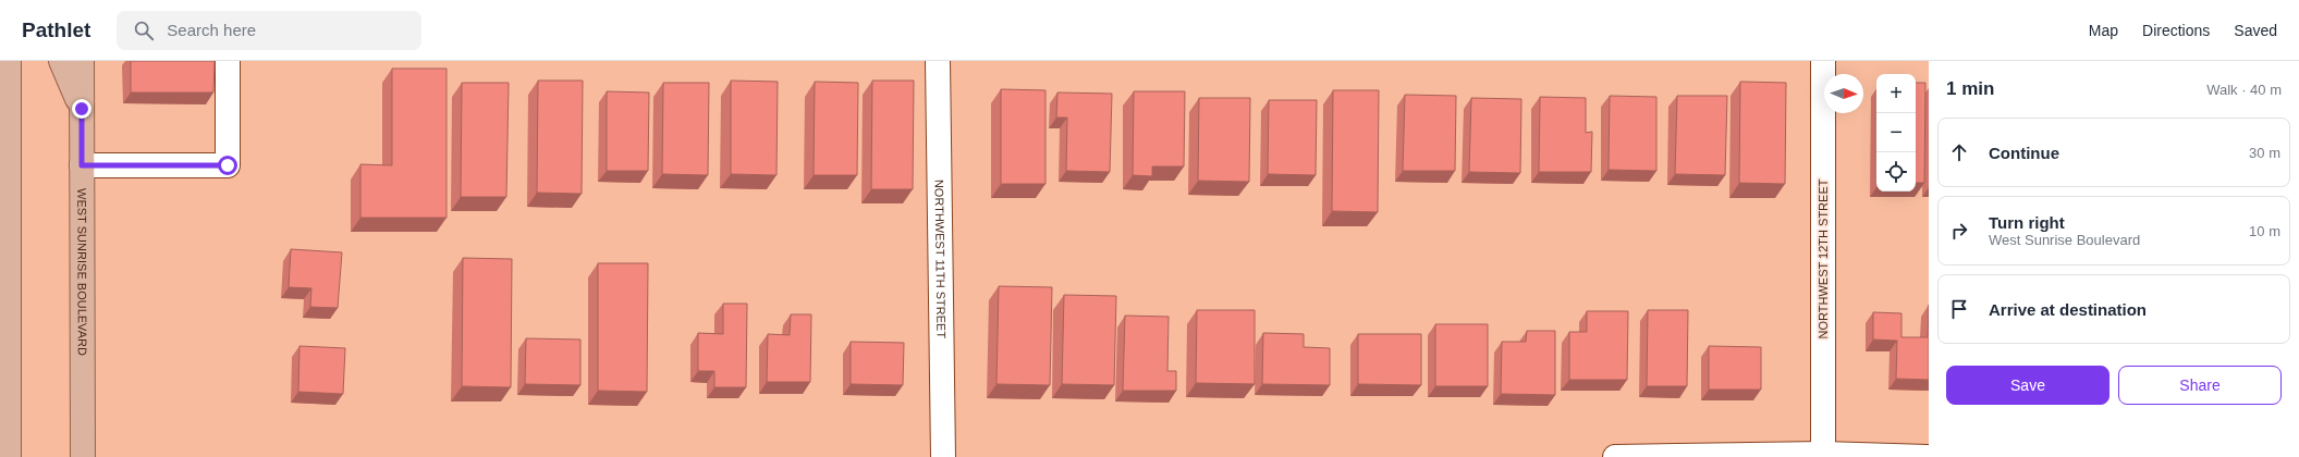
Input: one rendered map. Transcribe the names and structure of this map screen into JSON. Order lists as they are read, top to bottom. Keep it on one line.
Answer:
{"streets":{"main road":["WEST SUNRISE BOULEVARD"],"street":["NORTHWEST 11TH STREET","NORTHWEST 12TH STREET"]},"north":"right","page":{"header":"Pathlet","search":"Search here","nav":["Map","Directions","Saved"],"heading":["1 min","Walk · 40 m"],"map_buttons":["+","−"],"list":[["Continue","30 m"],["Turn right","West Sunrise Boulevard","10 m"],"Arrive at destination"],"buttons":["Save","Share"]}}
